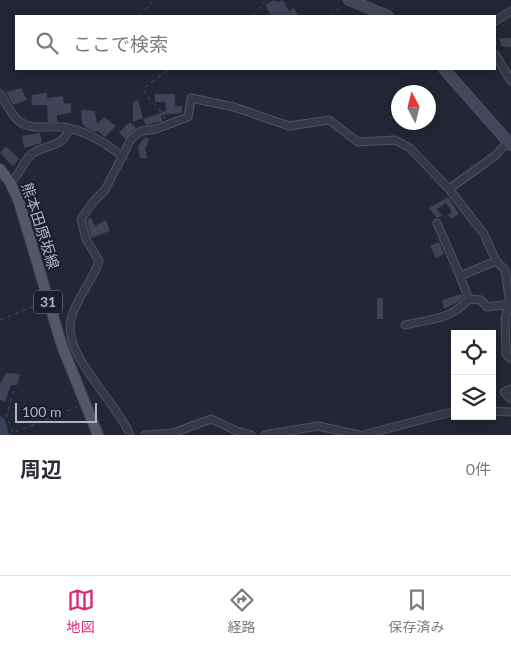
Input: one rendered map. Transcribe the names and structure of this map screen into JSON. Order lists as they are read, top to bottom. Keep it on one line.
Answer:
{"streets":{"main road":["熊本田原坂線","31"]},"scale_bar":"100 m","north":"top","page":{"search":"ここで検索","scale":"100 m","heading":["周辺","0件"],"nav":["地図","経路","保存済み"]}}
